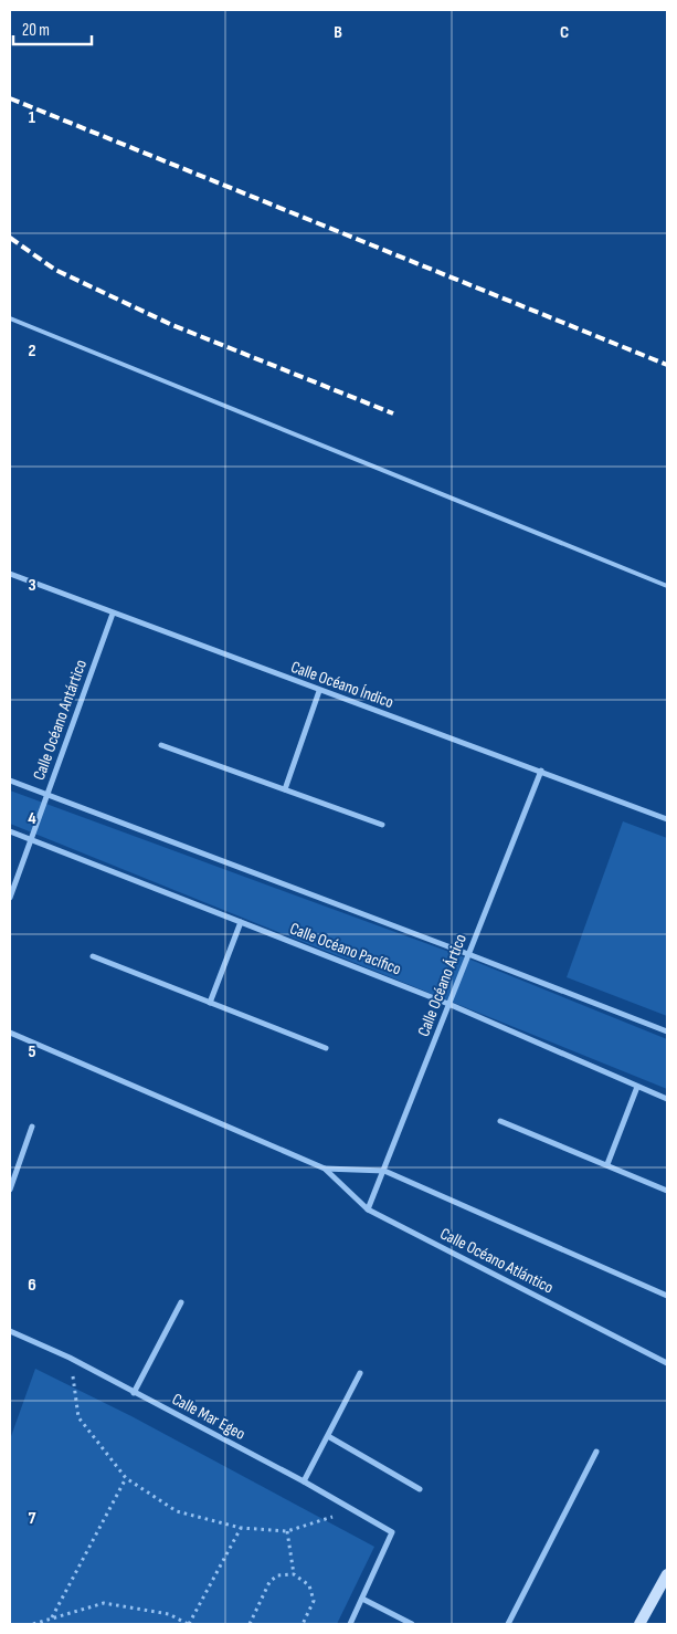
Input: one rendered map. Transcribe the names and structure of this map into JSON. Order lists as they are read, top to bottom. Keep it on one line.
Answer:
{"streets":{"street":["Calle Océano Índico","Calle Océano Antártico","Calle Océano Pacífico","Calle Océano Ártico","Calle Océano Atlántico","Calle Mar Egeo"]},"crossings":[["Calle Océano Índico","Calle Océano Antártico"],["Calle Océano Índico","Calle Océano Ártico"],["Calle Océano Antártico","Calle Océano Pacífico"],["Calle Océano Pacífico","Calle Océano Ártico"],["Calle Océano Ártico","Calle Océano Atlántico"]],"scale_bar":"20 m","grid":{"columns":["B","C"],"rows":["1","2","3","4","5","6","7"]}}
